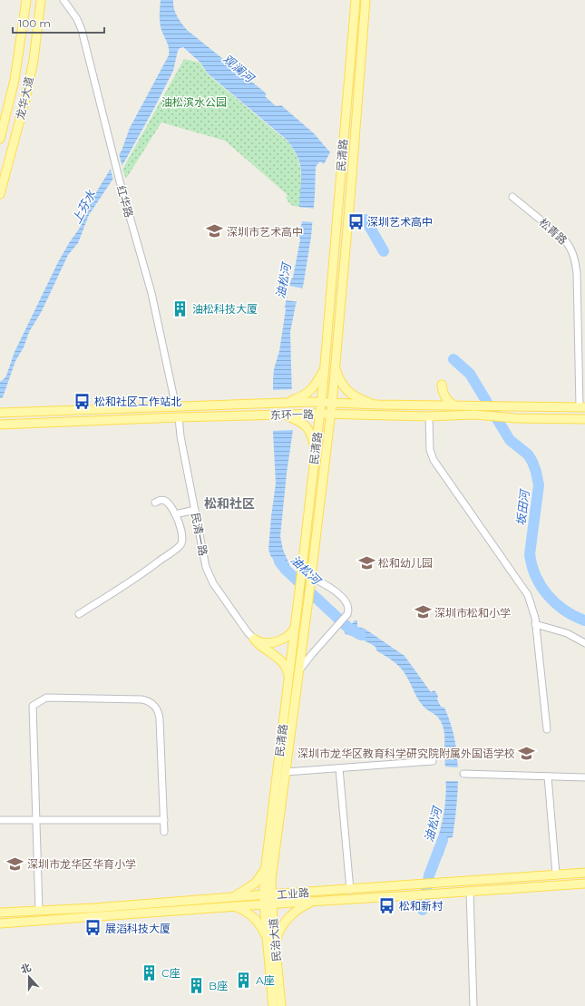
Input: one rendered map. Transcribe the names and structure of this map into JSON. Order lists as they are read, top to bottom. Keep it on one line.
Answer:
{"streets":{"main road":["龙华大道","民清路","东环一路","工业路","民治大道"],"street":["红华路","松青路","民清一路"]},"crossings":[["民清路","东环一路"],["民清路","工业路"],["民清路","民治大道"],["红华路","东环一路"],["松青路","东环一路"],["东环一路","民清一路"],["工业路","民治大道"]],"districts":["松和社区"],"water":["观澜河","上芬水","油松河","坂田河"],"parks":["油松滨水公园"],"places":{"bus stop":["深圳艺术高中","松和社区工作站北","松和新村","展滔科技大厦"],"school or university":["深圳市艺术高中","松和幼儿园","深圳市松和小学","深圳市龙华区教育科学研究院附属外国语学校","深圳市龙华区华育小学"],"building":["油松科技大厦","C座","A座","B座"]},"scale_bar":"100 m","north":"top"}
